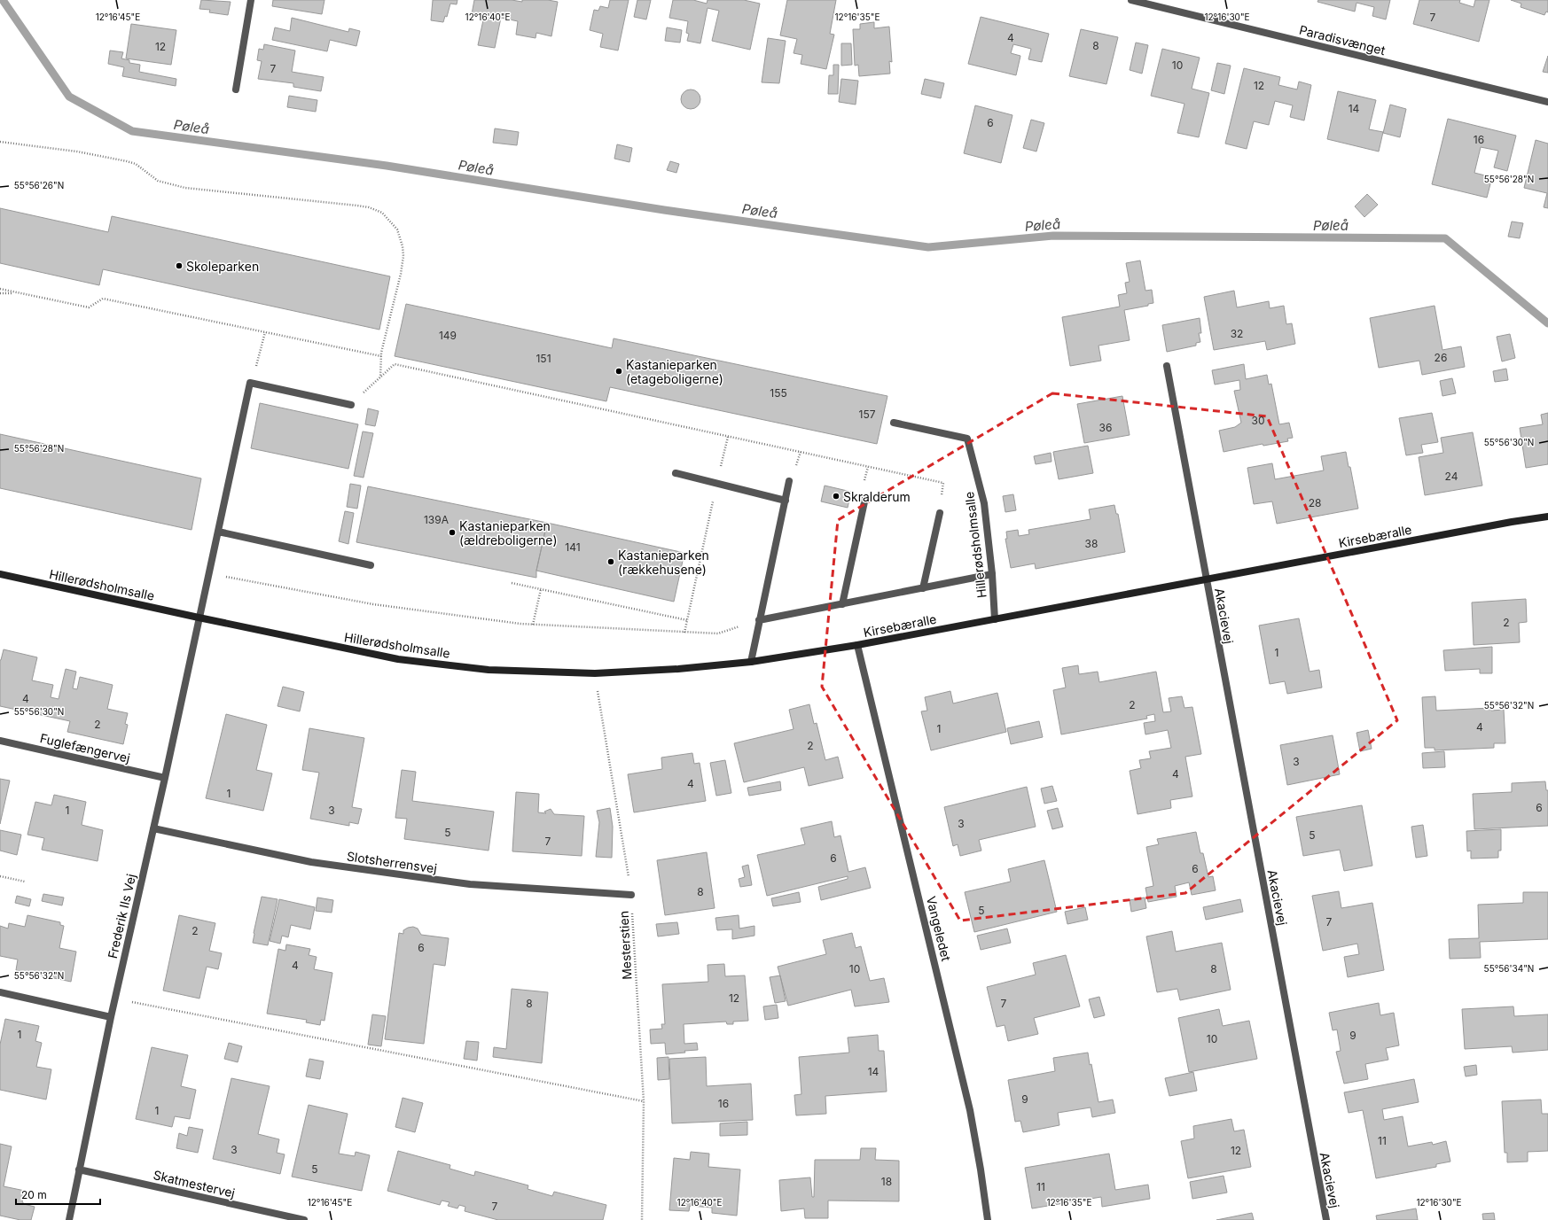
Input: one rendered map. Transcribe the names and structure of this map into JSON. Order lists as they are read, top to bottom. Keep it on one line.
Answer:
{"streets":{"street":["Paradisvænget","Kirsebæralle","Hillerødsholmsalle","Akacievej","Fuglefængervej","Slotsherrensvej","Frederik IIs Vej","Vangeledet","Skatmestervej"],"path":["Mesterstien"]},"crossings":[["Kirsebæralle","Hillerødsholmsalle"],["Kirsebæralle","Akacievej"],["Kirsebæralle","Vangeledet"],["Kirsebæralle","Mesterstien"],["Hillerødsholmsalle","Frederik IIs Vej"],["Hillerødsholmsalle","Mesterstien"],["Fuglefængervej","Frederik IIs Vej"],["Slotsherrensvej","Frederik IIs Vej"],["Slotsherrensvej","Mesterstien"],["Frederik IIs Vej","Skatmestervej"]],"water":["Pøleå"],"places":["Skoleparken","Kastanieparken (etageboligerne)","Skralderum","Kastanieparken (ældreboligerne)","Kastanieparken (rækkehusene)"],"house_numbers":["7","4","8","12","10","7","12","14","6","16","32","149","26","151","155","157","30","36","24","28","139A","38","141","2","1","4","2","2","4","1","2","3","4","4","1","6","1","3","3","5","5","7","6","6","8","5","7","2","6","4","10","8","12","8","7","1","9","10","14","9","16","1","11","3","12","5","18","11","7"],"scale_bar":"20 m","coordinates":["12°16'45\"E","12°16'40\"E","12°16'35\"E","12°16'30\"E","55°56'28\"N","55°56'26\"N","55°56'30\"N","55°56'32\"N","55°56'34\"N"]}
